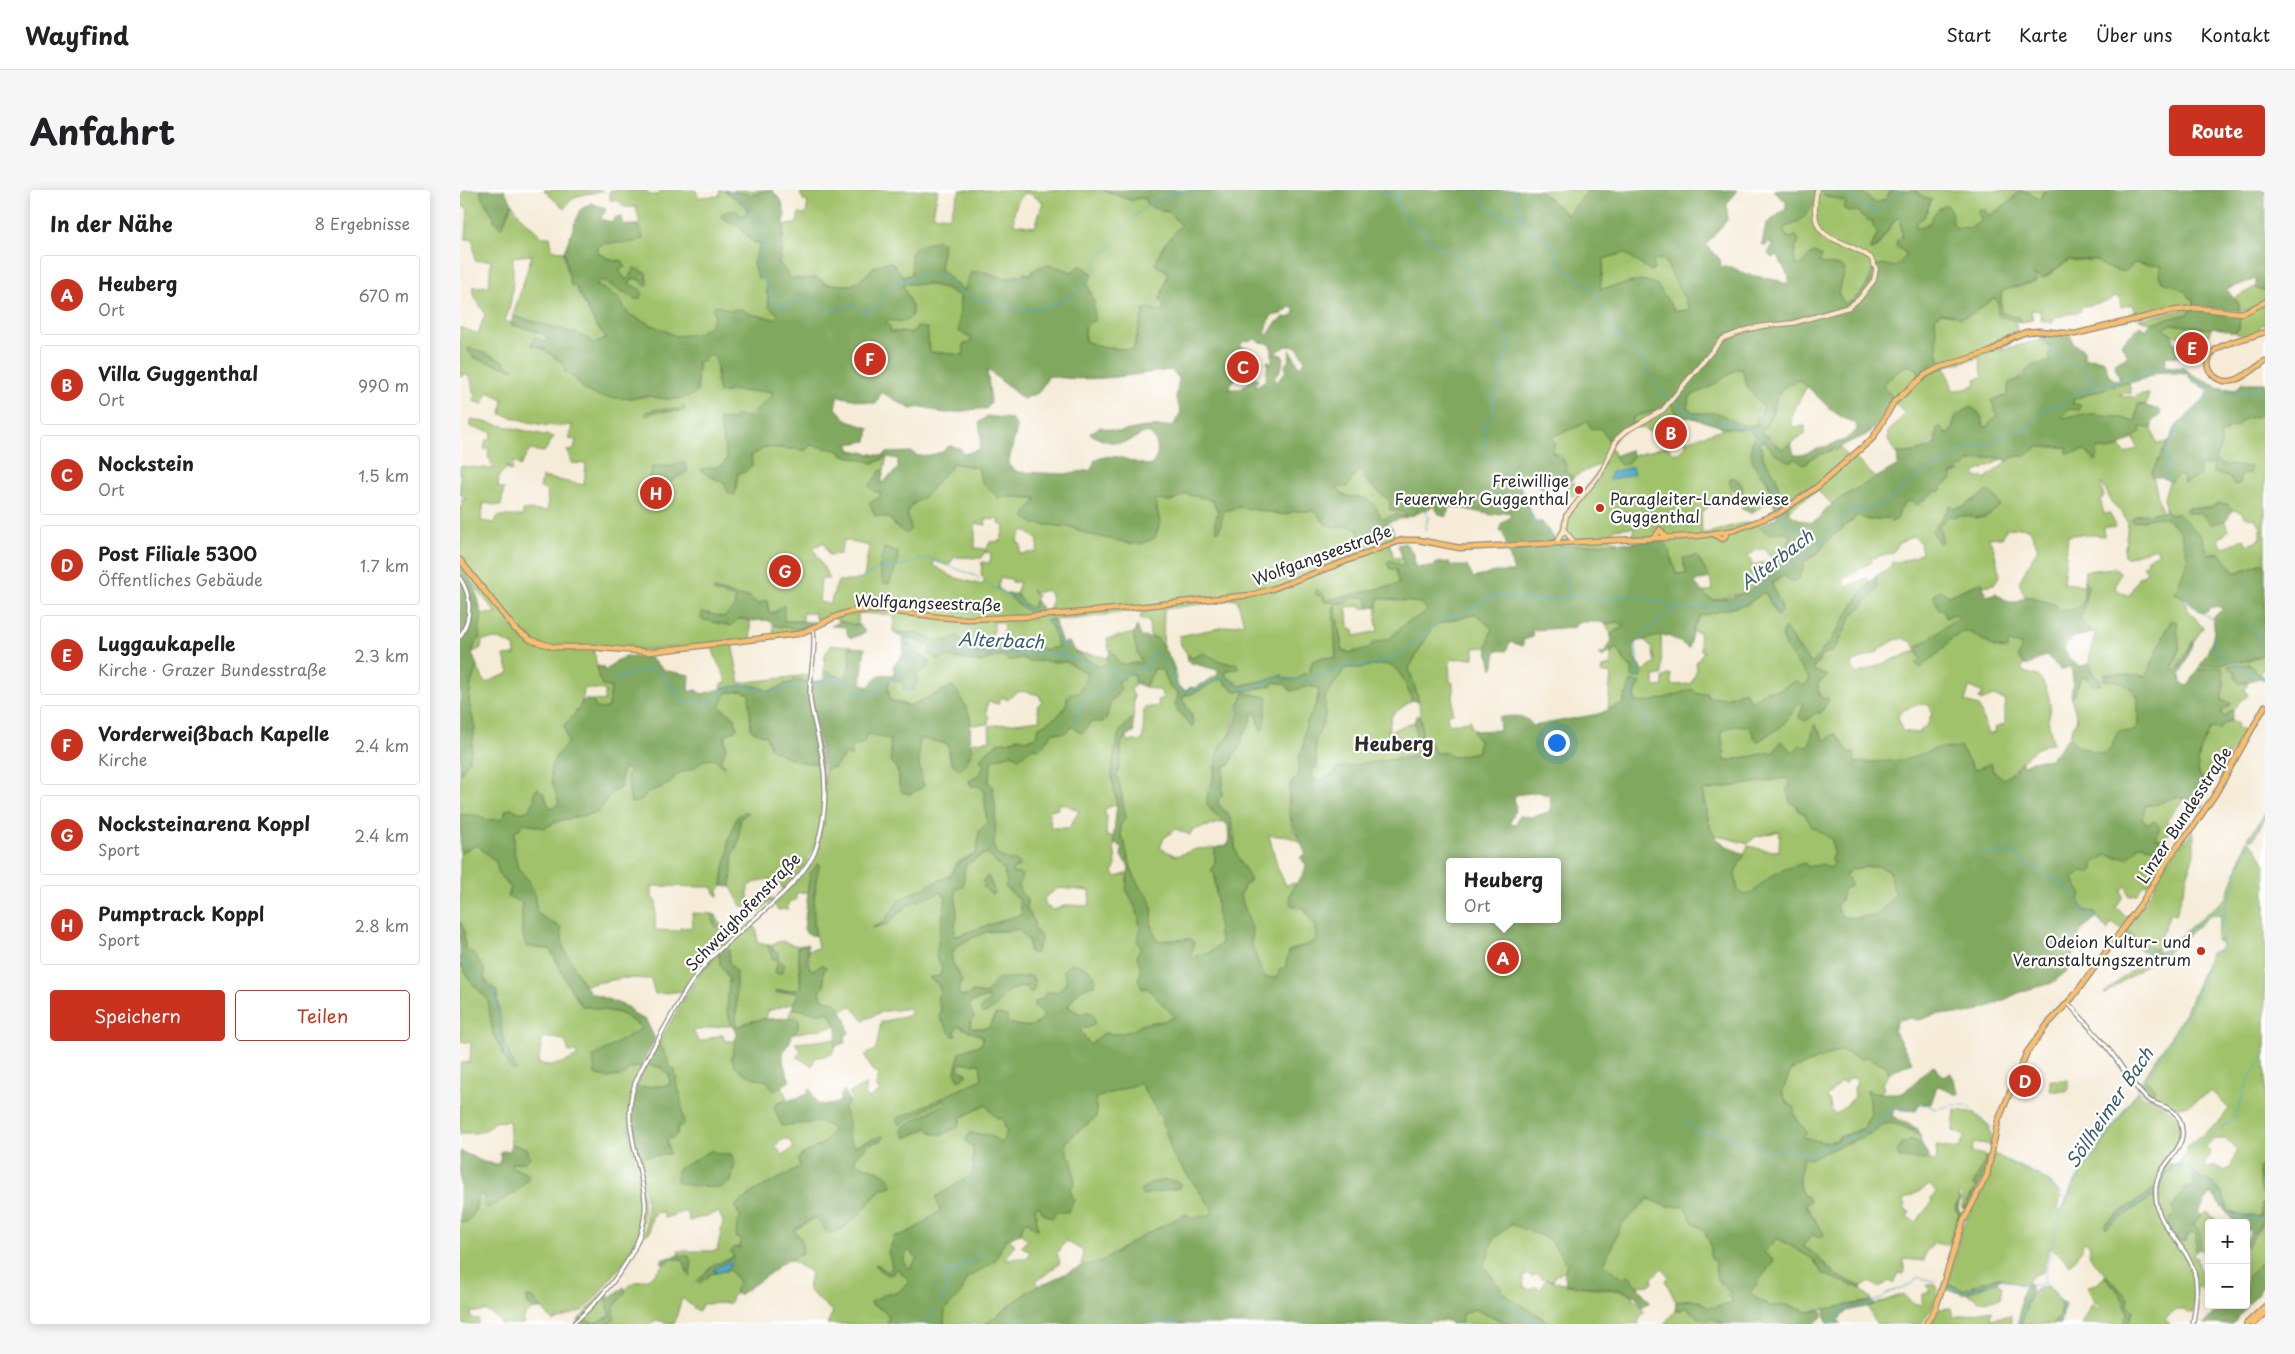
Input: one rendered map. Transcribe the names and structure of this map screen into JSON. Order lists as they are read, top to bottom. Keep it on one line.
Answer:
{"streets":{"main road":["Wolfgangseestraße","Linzer Bundesstraße"],"street":["Schwaighofenstraße"]},"crossings":[["Wolfgangseestraße","Schwaighofenstraße"]],"districts":["Heuberg"],"water":["Alterbach","Söllheimer Bach"],"places":["Freiwillige Feuerwehr Guggenthal","Paragleiter-Landewiese Guggenthal","Odeion Kultur- und Veranstaltungszentrum"],"page":{"header":"Wayfind","nav":["Start","Karte","Über uns","Kontakt"],"title":"Anfahrt","buttons":["Route",["Speichern","Teilen"]],"heading":["In der Nähe","8 Ergebnisse"],"list":[{"mark":"A","name":"Heuberg","note":"Ort","value":"670 m"},{"mark":"B","name":"Villa Guggenthal","note":"Ort","value":"990 m"},{"mark":"C","name":"Nockstein","note":"Ort","value":"1.5 km"},{"mark":"D","name":"Post Filiale 5300","note":"Öffentliches Gebäude","value":"1.7 km"},{"mark":"E","name":"Luggaukapelle","note":"Kirche · Grazer Bundesstraße","value":"2.3 km"},{"mark":"F","name":"Vorderweißbach Kapelle","note":"Kirche","value":"2.4 km"},{"mark":"G","name":"Nocksteinarena Koppl","note":"Sport","value":"2.4 km"},{"mark":"H","name":"Pumptrack Koppl","note":"Sport","value":"2.8 km"}],"pins":["E","F","C","B","H","G","A","D"],"popup":["Heuberg","Ort"],"map_buttons":["+","−"]}}
